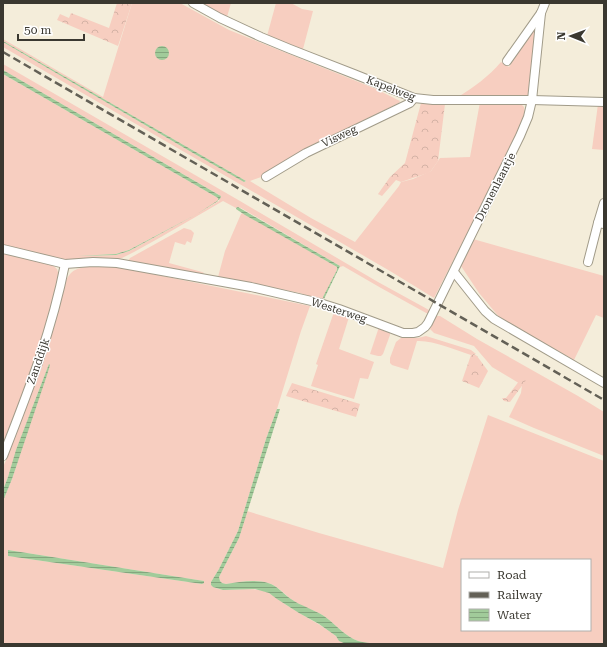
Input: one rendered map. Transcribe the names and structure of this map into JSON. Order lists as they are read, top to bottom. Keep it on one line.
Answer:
{"streets":{"street":["Kapelweg","Visweg","Dronenlaantje","Westerweg","Zanddijk"]},"crossings":[["Kapelweg","Visweg"],["Kapelweg","Dronenlaantje"],["Dronenlaantje","Westerweg"],["Westerweg","Zanddijk"]],"legend":["Road","Railway","Water"],"scale_bar":"50 m","north":"left"}
